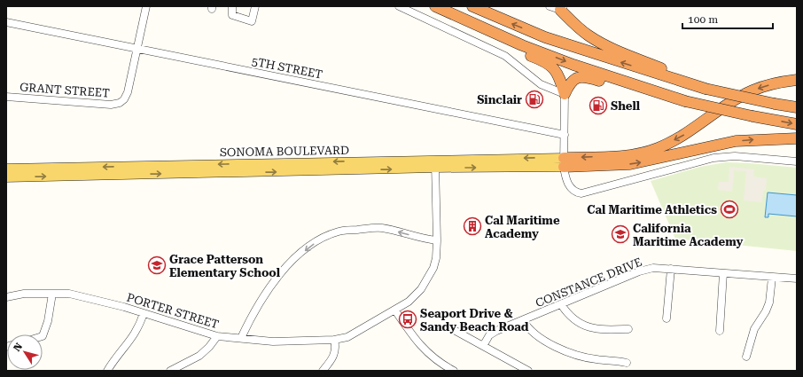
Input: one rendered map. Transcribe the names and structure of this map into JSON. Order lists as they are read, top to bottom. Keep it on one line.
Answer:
{"streets":{"main road":["SONOMA BOULEVARD"],"street":["5TH STREET","GRANT STREET","CONSTANCE DRIVE","PORTER STREET"]},"crossings":[["5TH STREET","GRANT STREET"],["SONOMA BOULEVARD","PORTER STREET"]],"places":{"fuel station":["Sinclair","Shell"],"sports":["Cal Maritime Athletics"],"building":["Cal Maritime Academy"],"school or university":["California Maritime Academy","Grace Patterson Elementary School"],"bus stop":["Seaport Drive & Sandy Beach Road"]},"scale_bar":"100 m","north":"top left"}
